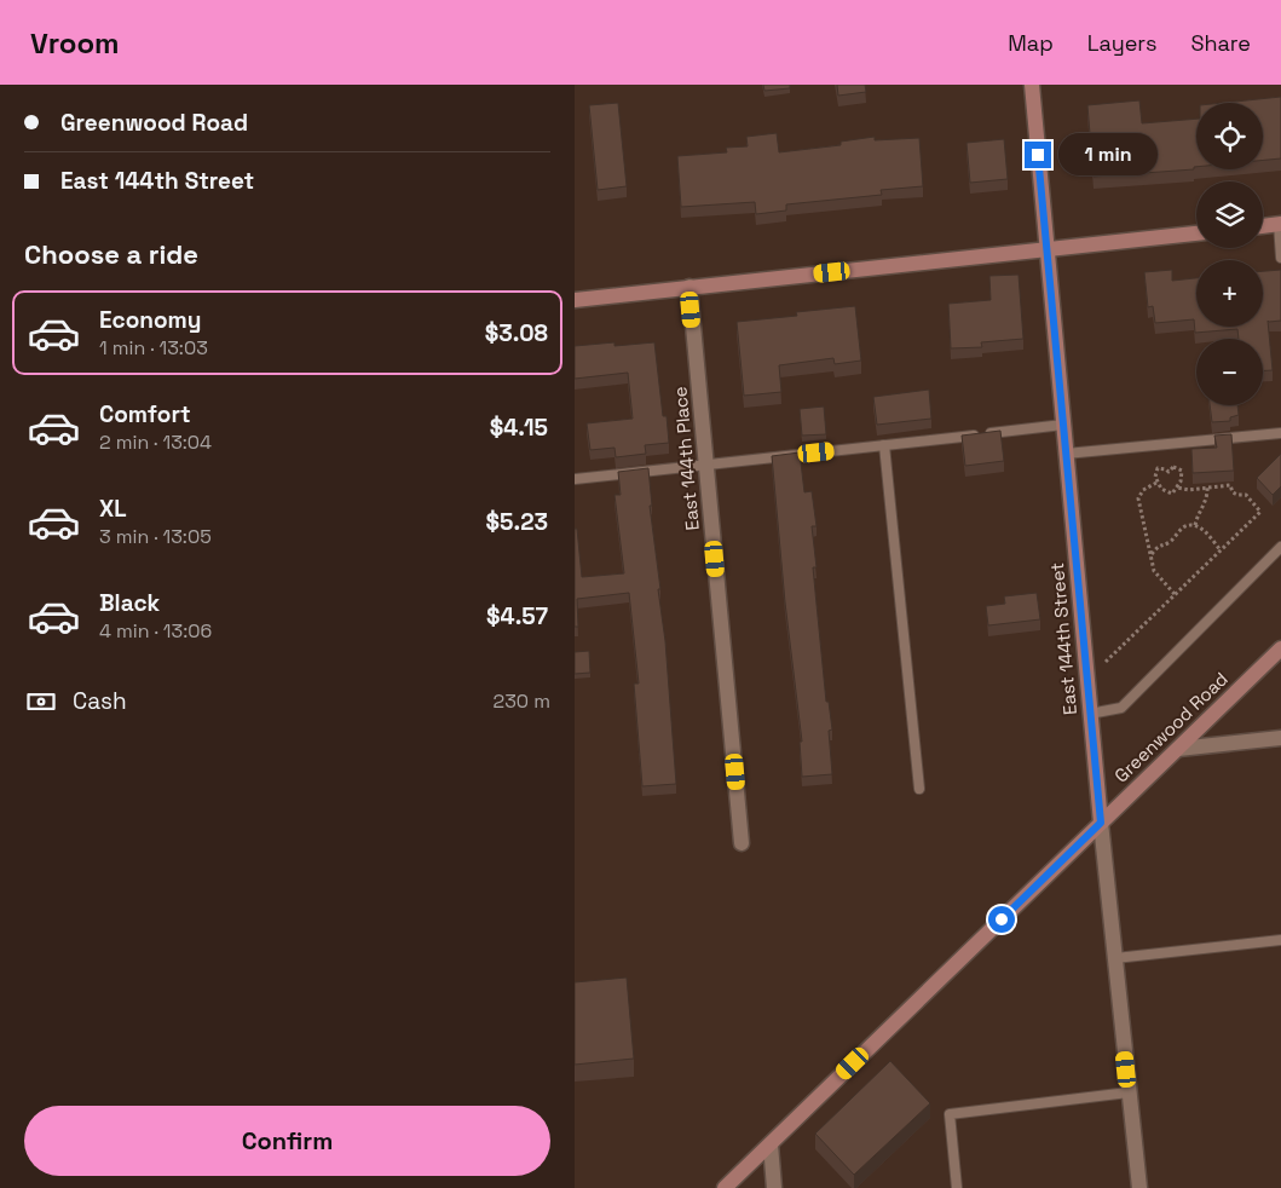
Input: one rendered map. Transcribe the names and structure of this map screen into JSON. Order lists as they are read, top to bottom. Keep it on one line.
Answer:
{"streets":{"street":["East 144th Place","East 144th Street","Greenwood Road"]},"crossings":[["East 144th Street","Greenwood Road"]],"page":{"header":"Vroom","nav":["Map","Layers","Share"],"banner":["Greenwood Road","East 144th Street"],"map_buttons":["+","−"],"bubble":"1 min","heading":"Choose a ride","list":[{"name":"Economy","note":"1 min · 13:03","value":"$3.08"},{"name":"Comfort","note":"2 min · 13:04","value":"$4.15"},{"name":"XL","note":"3 min · 13:05","value":"$5.23"},{"name":"Black","note":"4 min · 13:06","value":"$4.57"}],"pay":["Cash","230 m"],"buttons":"Confirm"}}
